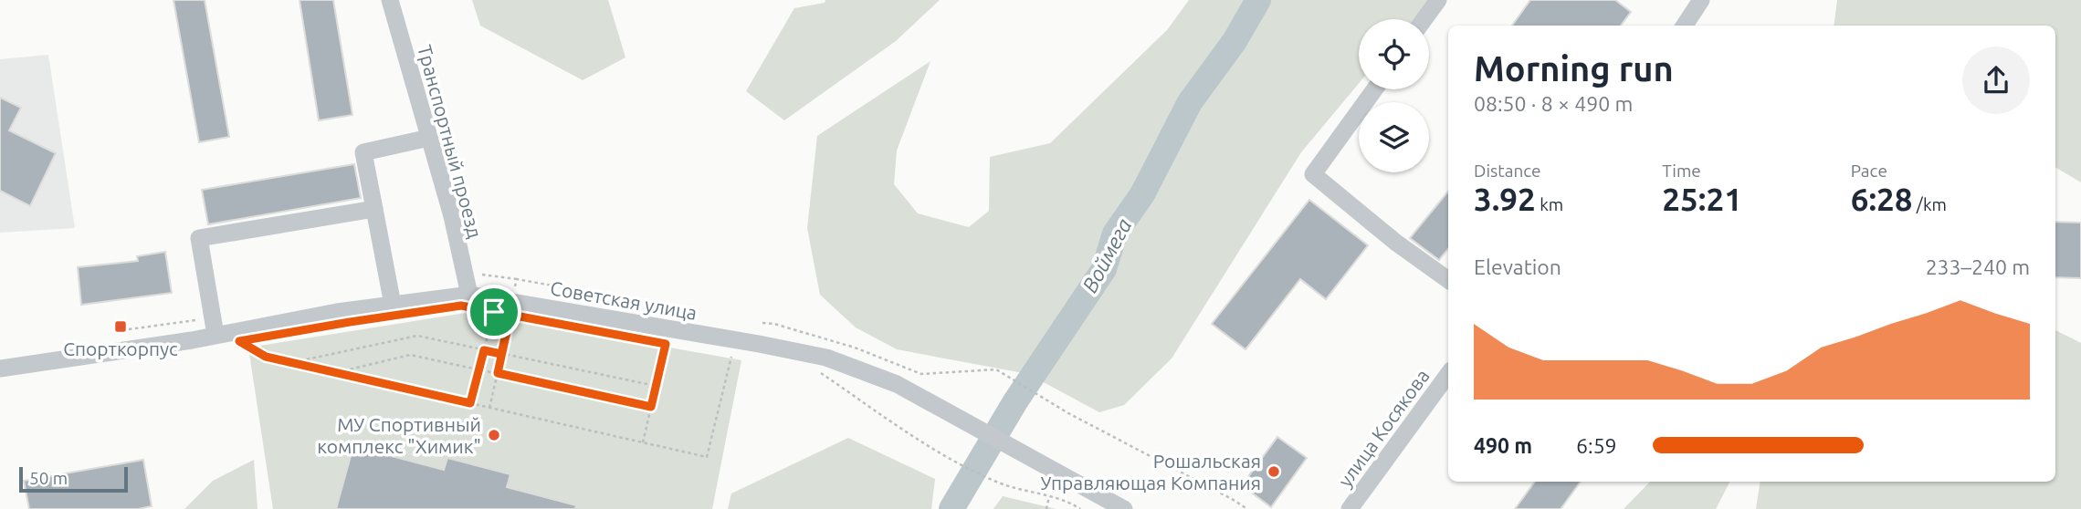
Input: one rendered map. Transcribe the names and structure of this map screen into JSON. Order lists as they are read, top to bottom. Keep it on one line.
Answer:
{"streets":{"street":["Транспортный проезд","Советская улица","улица Косякова"]},"crossings":[["Транспортный проезд","Советская улица"]],"water":["Воймега"],"places":{"transit":["Спорткорпус"],"other":["МУ Спортивный комплекс \"Химик\"","Рошальская Управляющая Компания"]},"scale_bar":"50 m","page":{"heading":["Morning run","08:50 · 8 × 490 m"],"stats":[["Distance","3.92 km"],["Time","25:21"],["Pace","6:28 /km"]],"chart":["Elevation","233–240 m"],"list":[{"name":"490 m","note":"6:59"}],"scale":"50 m"}}
